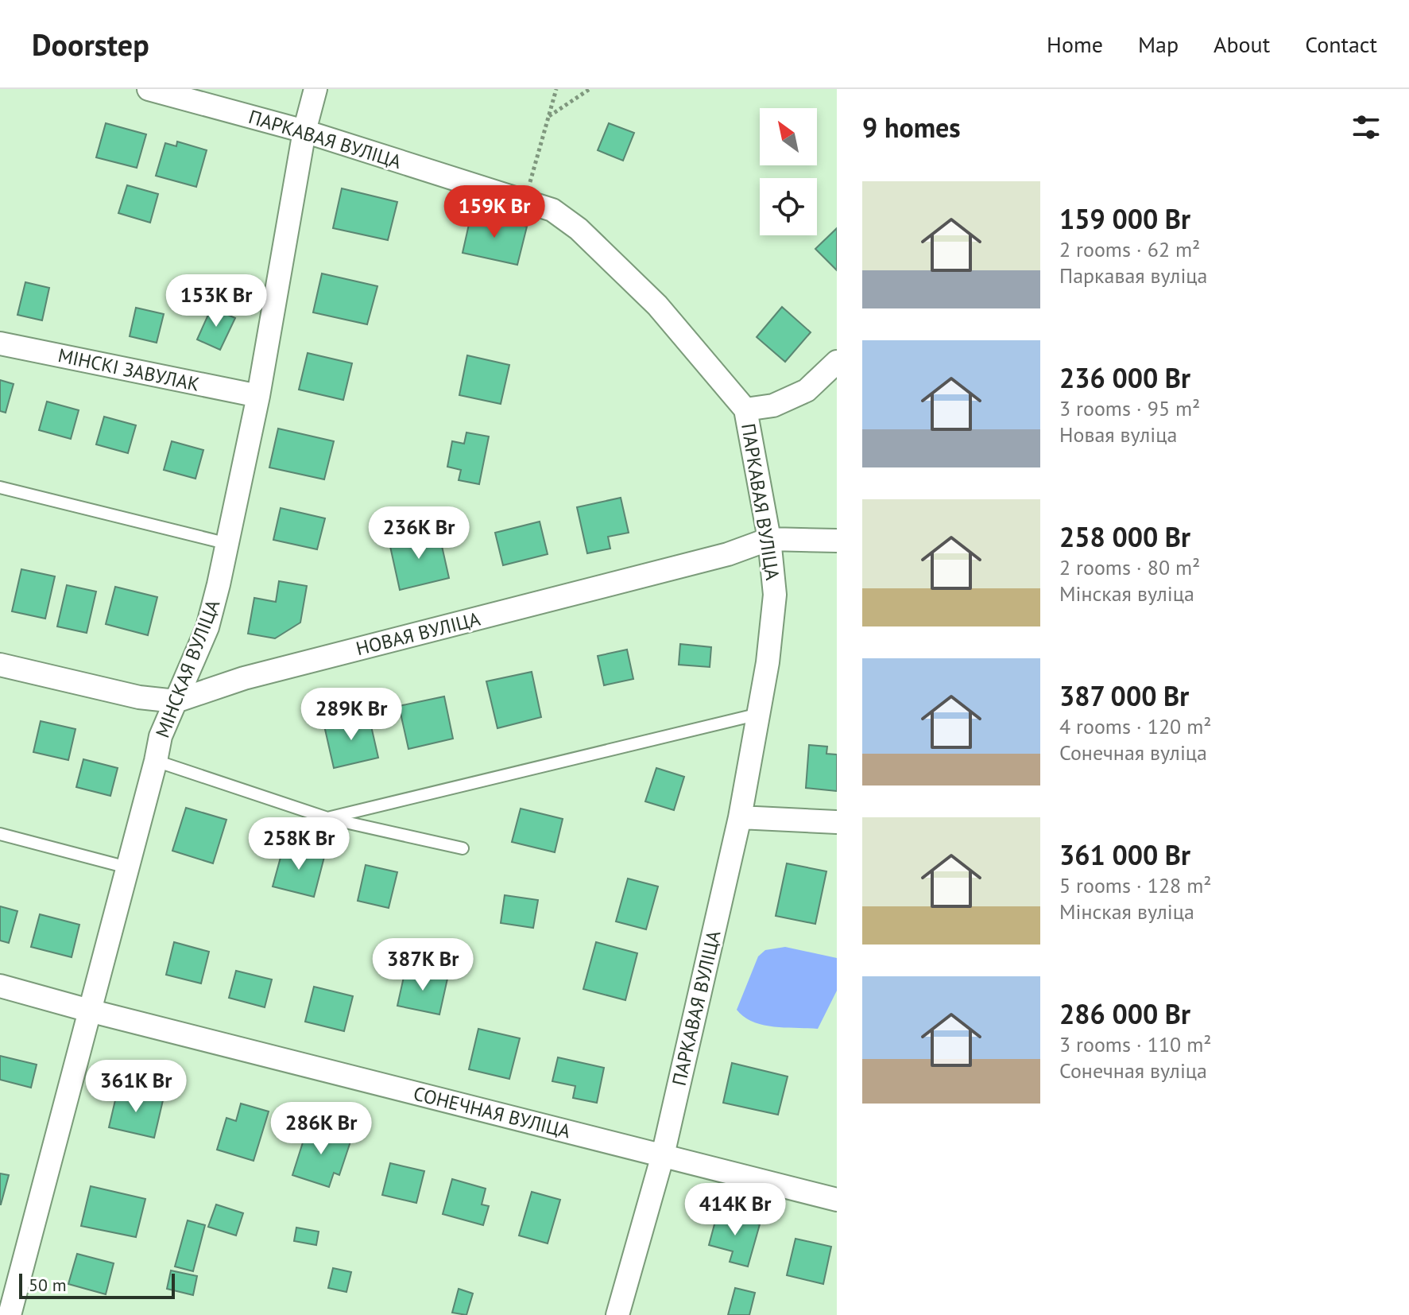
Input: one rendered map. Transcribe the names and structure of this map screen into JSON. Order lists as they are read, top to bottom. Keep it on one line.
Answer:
{"streets":{"street":["ПАРКАВАЯ ВУЛІЦА","МІНСКІ ЗАВУЛАК","НОВАЯ ВУЛІЦА","МІНСКАЯ ВУЛІЦА","СОНЕЧНАЯ ВУЛІЦА"]},"crossings":[["ПАРКАВАЯ ВУЛІЦА","НОВАЯ ВУЛІЦА"],["ПАРКАВАЯ ВУЛІЦА","МІНСКАЯ ВУЛІЦА"],["ПАРКАВАЯ ВУЛІЦА","СОНЕЧНАЯ ВУЛІЦА"],["МІНСКІ ЗАВУЛАК","МІНСКАЯ ВУЛІЦА"],["НОВАЯ ВУЛІЦА","МІНСКАЯ ВУЛІЦА"],["МІНСКАЯ ВУЛІЦА","СОНЕЧНАЯ ВУЛІЦА"]],"scale_bar":"50 m","north":"top left","page":{"header":"Doorstep","nav":["Home","Map","About","Contact"],"heading":"9 homes","list":[{"name":"159 000 Br","note":"2 rooms · 62 m² · Паркавая вуліца"},{"name":"236 000 Br","note":"3 rooms · 95 m² · Новая вуліца"},{"name":"258 000 Br","note":"2 rooms · 80 m² · Мінская вуліца"},{"name":"387 000 Br","note":"4 rooms · 120 m² · Сонечная вуліца"},{"name":"361 000 Br","note":"5 rooms · 128 m² · Мінская вуліца"},{"name":"286 000 Br","note":"3 rooms · 110 m² · Сонечная вуліца"}],"price":["159K Br","153K Br","236K Br","289K Br","258K Br","387K Br","361K Br","286K Br","414K Br"],"scale":"50 m"}}
